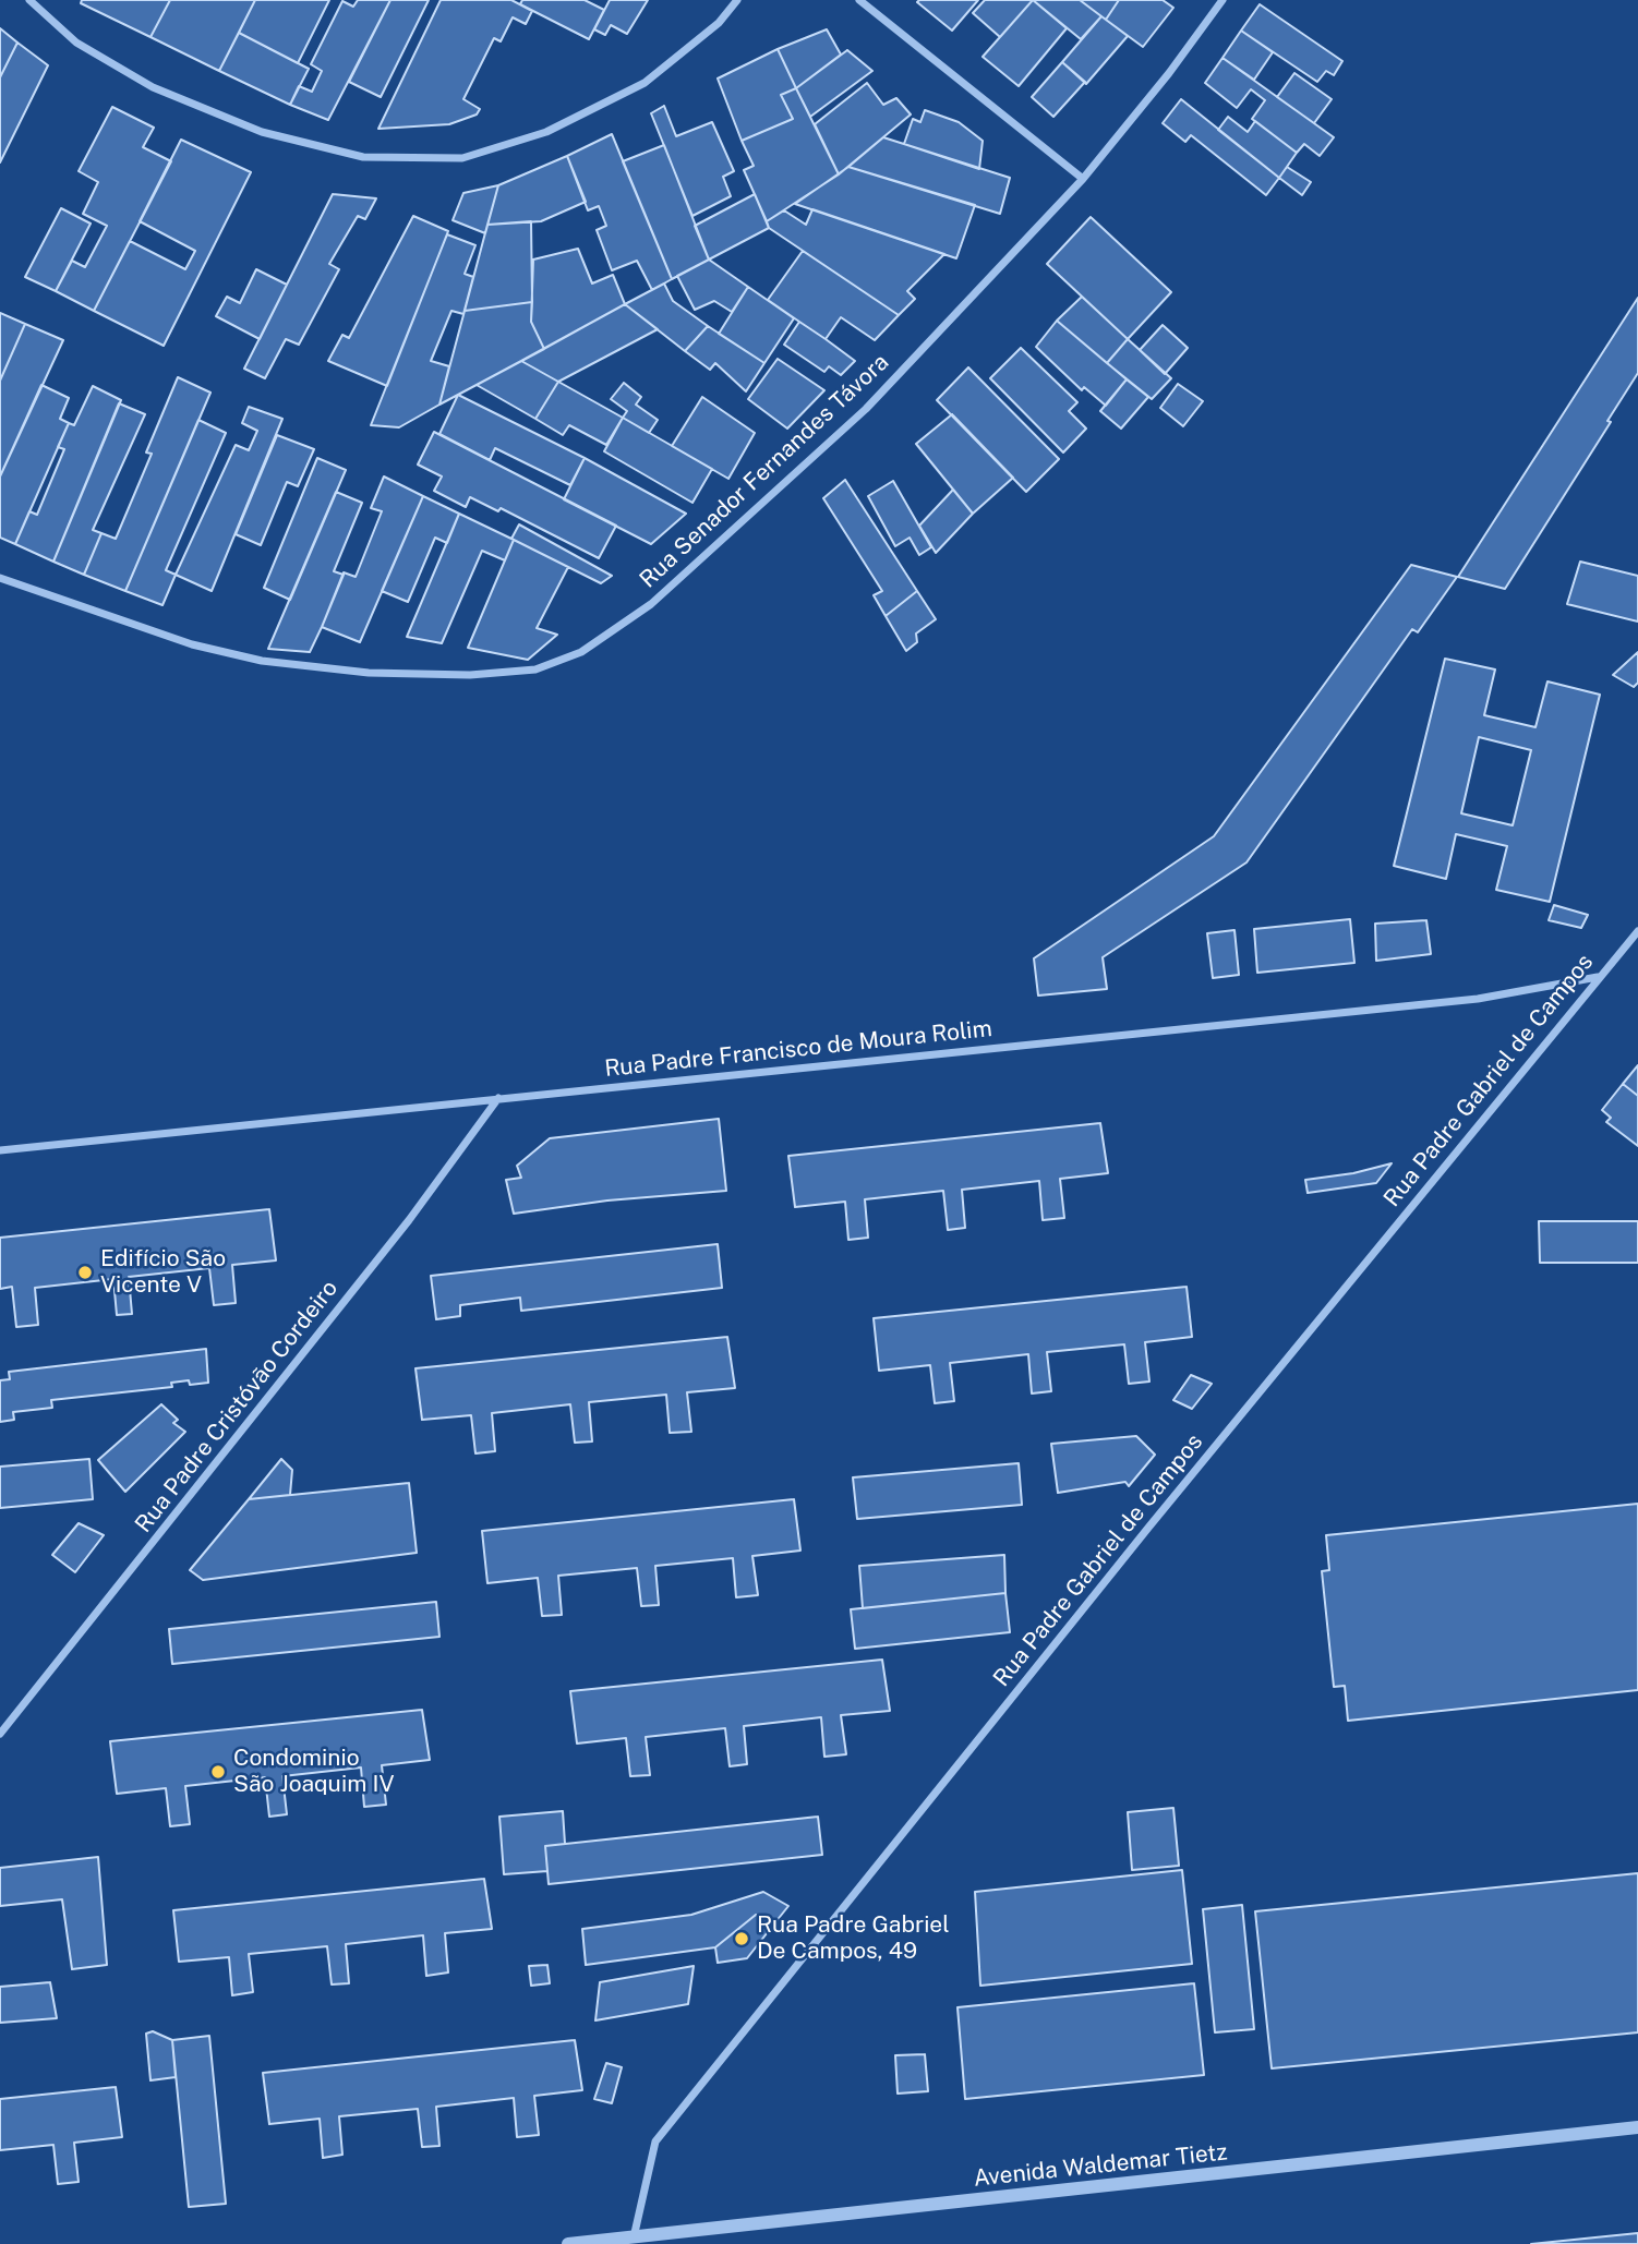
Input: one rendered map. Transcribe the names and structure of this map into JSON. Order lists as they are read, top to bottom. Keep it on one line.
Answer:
{"streets":{"street":["Rua Senador Fernandes Távora","Rua Padre Francisco de Moura Rolim","Rua Padre Gabriel de Campos","Rua Padre Cristóvão Cordeiro","Avenida Waldemar Tietz"]},"crossings":[["Rua Padre Francisco de Moura Rolim","Rua Padre Gabriel de Campos"],["Rua Padre Francisco de Moura Rolim","Rua Padre Cristóvão Cordeiro"],["Rua Padre Gabriel de Campos","Avenida Waldemar Tietz"]],"places":["Edifício São Vicente V","Condominio São Joaquim IV","Rua Padre Gabriel De Campos, 49"]}
